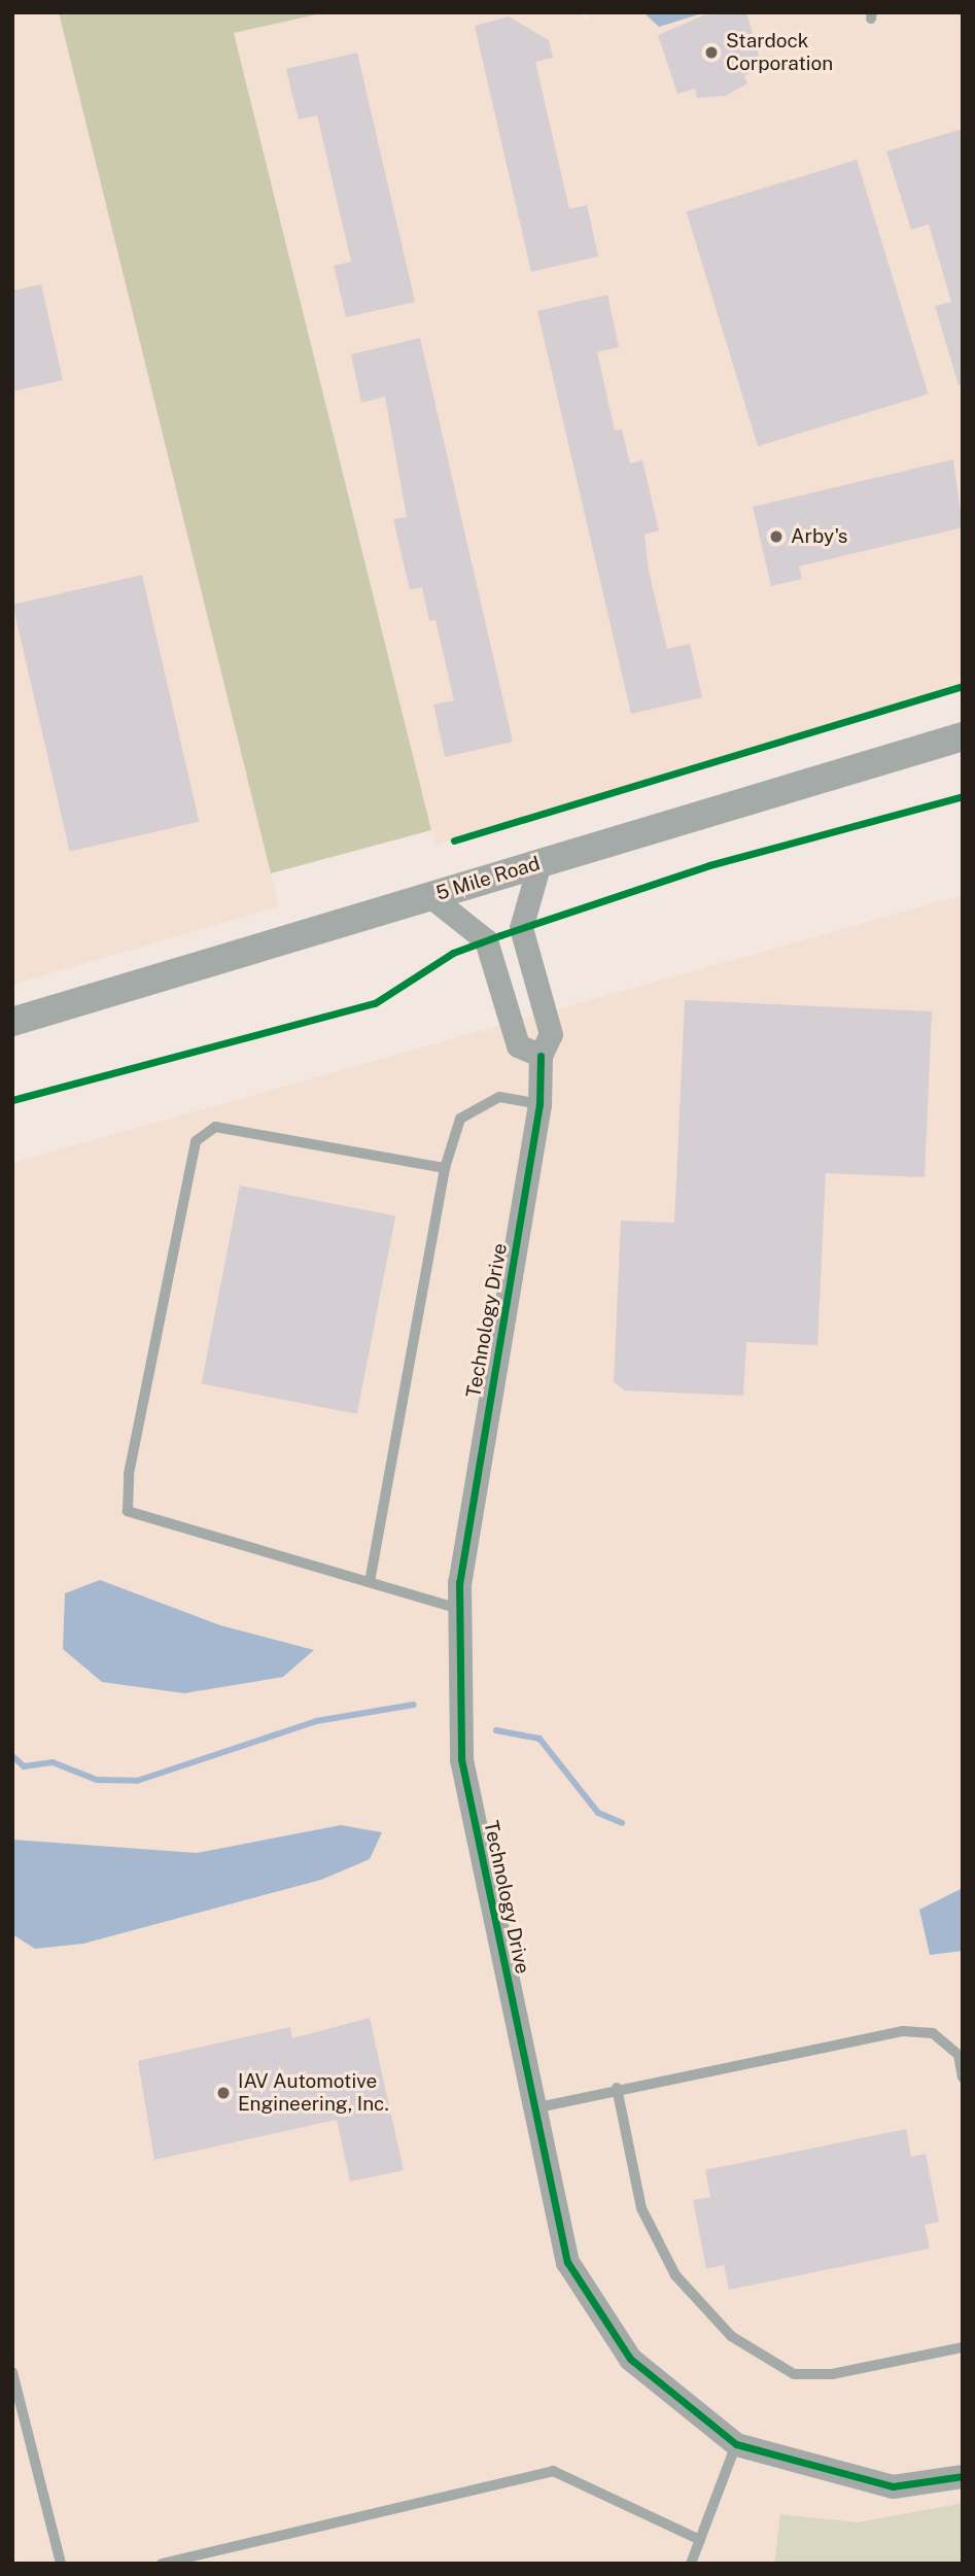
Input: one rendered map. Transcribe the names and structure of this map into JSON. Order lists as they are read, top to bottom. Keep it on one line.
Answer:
{"streets":{"street":["5 Mile Road","Technology Drive"]},"crossings":[["5 Mile Road","Technology Drive"]],"places":["Stardock Corporation","Arby's","IAV Automotive Engineering, Inc."]}
